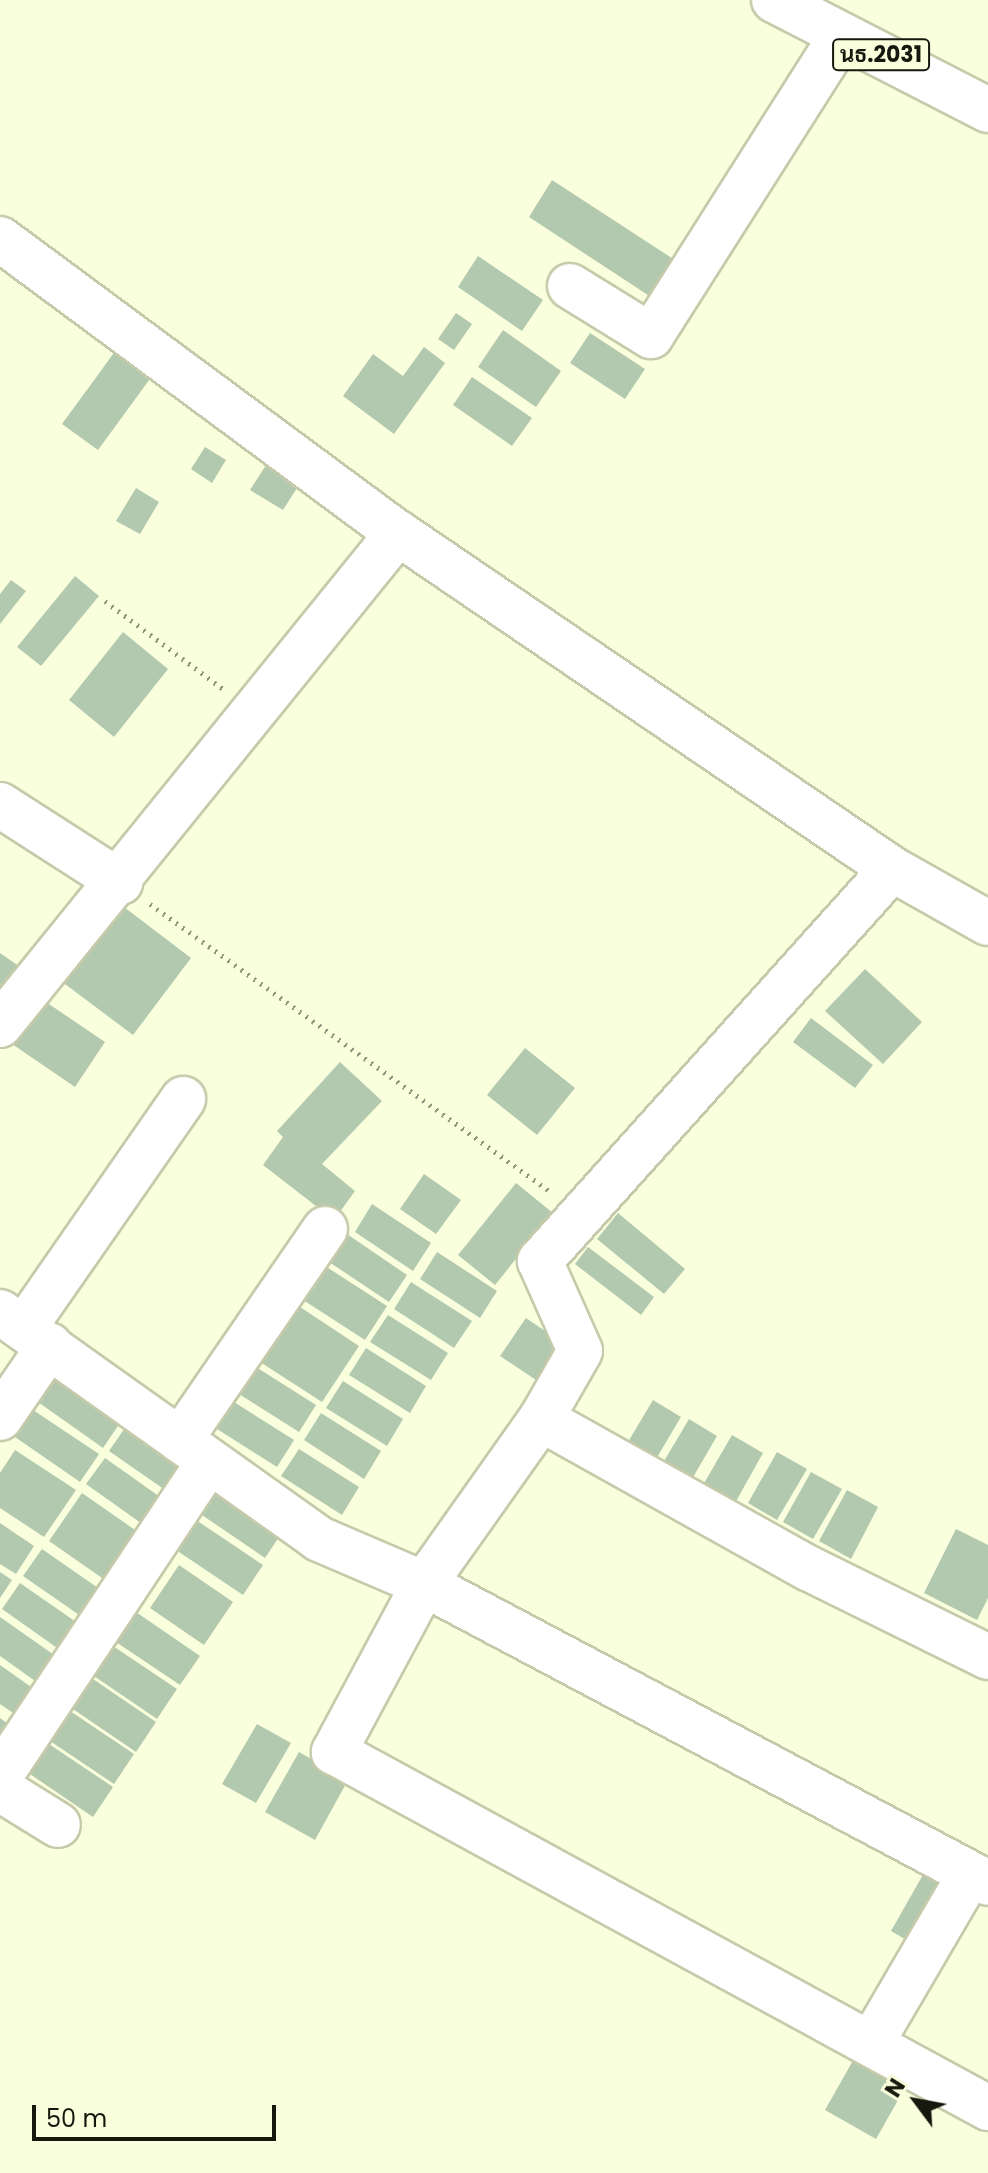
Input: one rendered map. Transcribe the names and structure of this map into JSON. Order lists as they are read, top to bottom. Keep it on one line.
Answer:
{"streets":{"street":["นธ.2031"]},"scale_bar":"50 m","north":"top left"}
